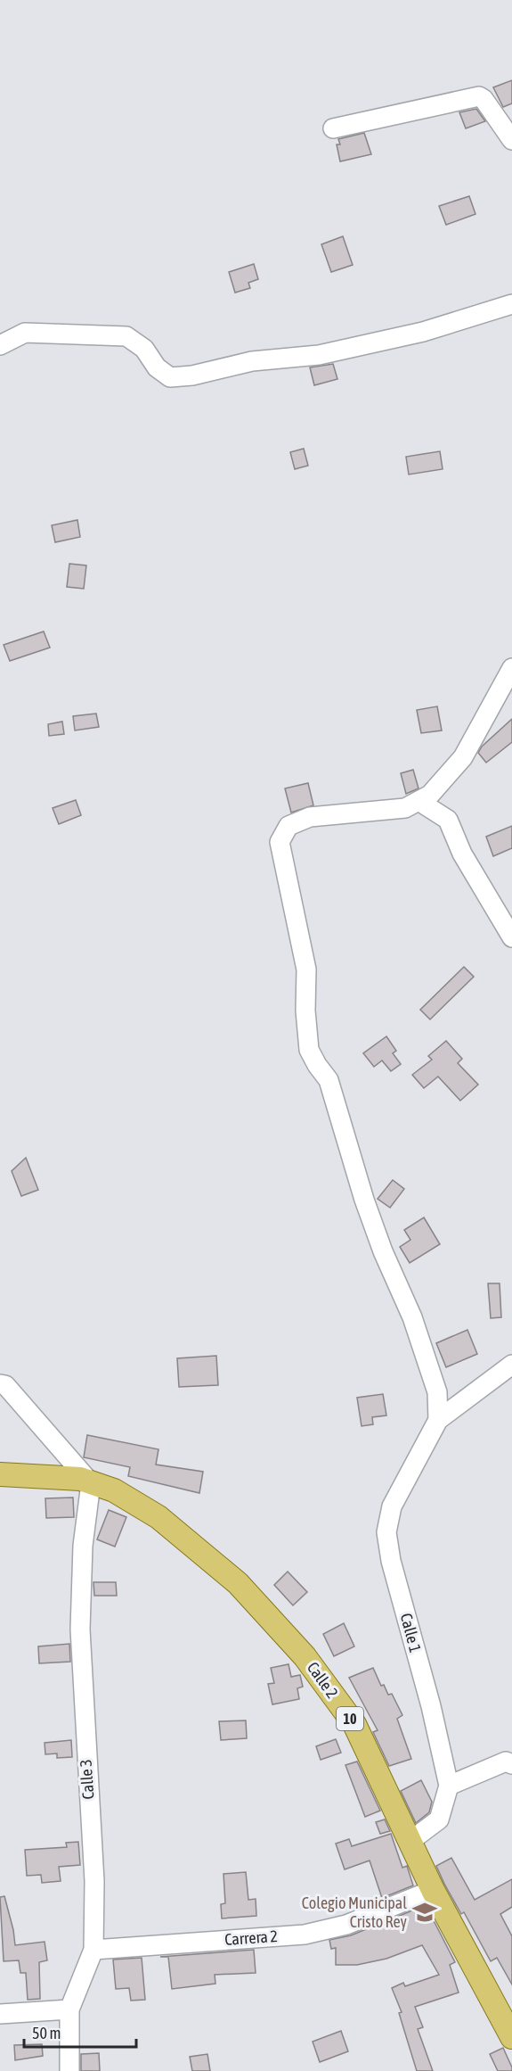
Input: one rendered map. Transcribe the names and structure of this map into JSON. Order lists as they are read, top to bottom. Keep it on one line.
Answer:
{"streets":{"main road":["Calle 2","10"],"street":["Calle 1","Calle 3","Carrera 2"]},"crossings":[["Calle 1","Calle 2"],["Calle 2","10"],["Calle 2","Calle 3"],["Calle 2","Carrera 2"],["10","Calle 3"],["Calle 3","Carrera 2"]],"places":{"school or university":["Colegio Municipal Cristo Rey"]},"scale_bar":"50 m"}
